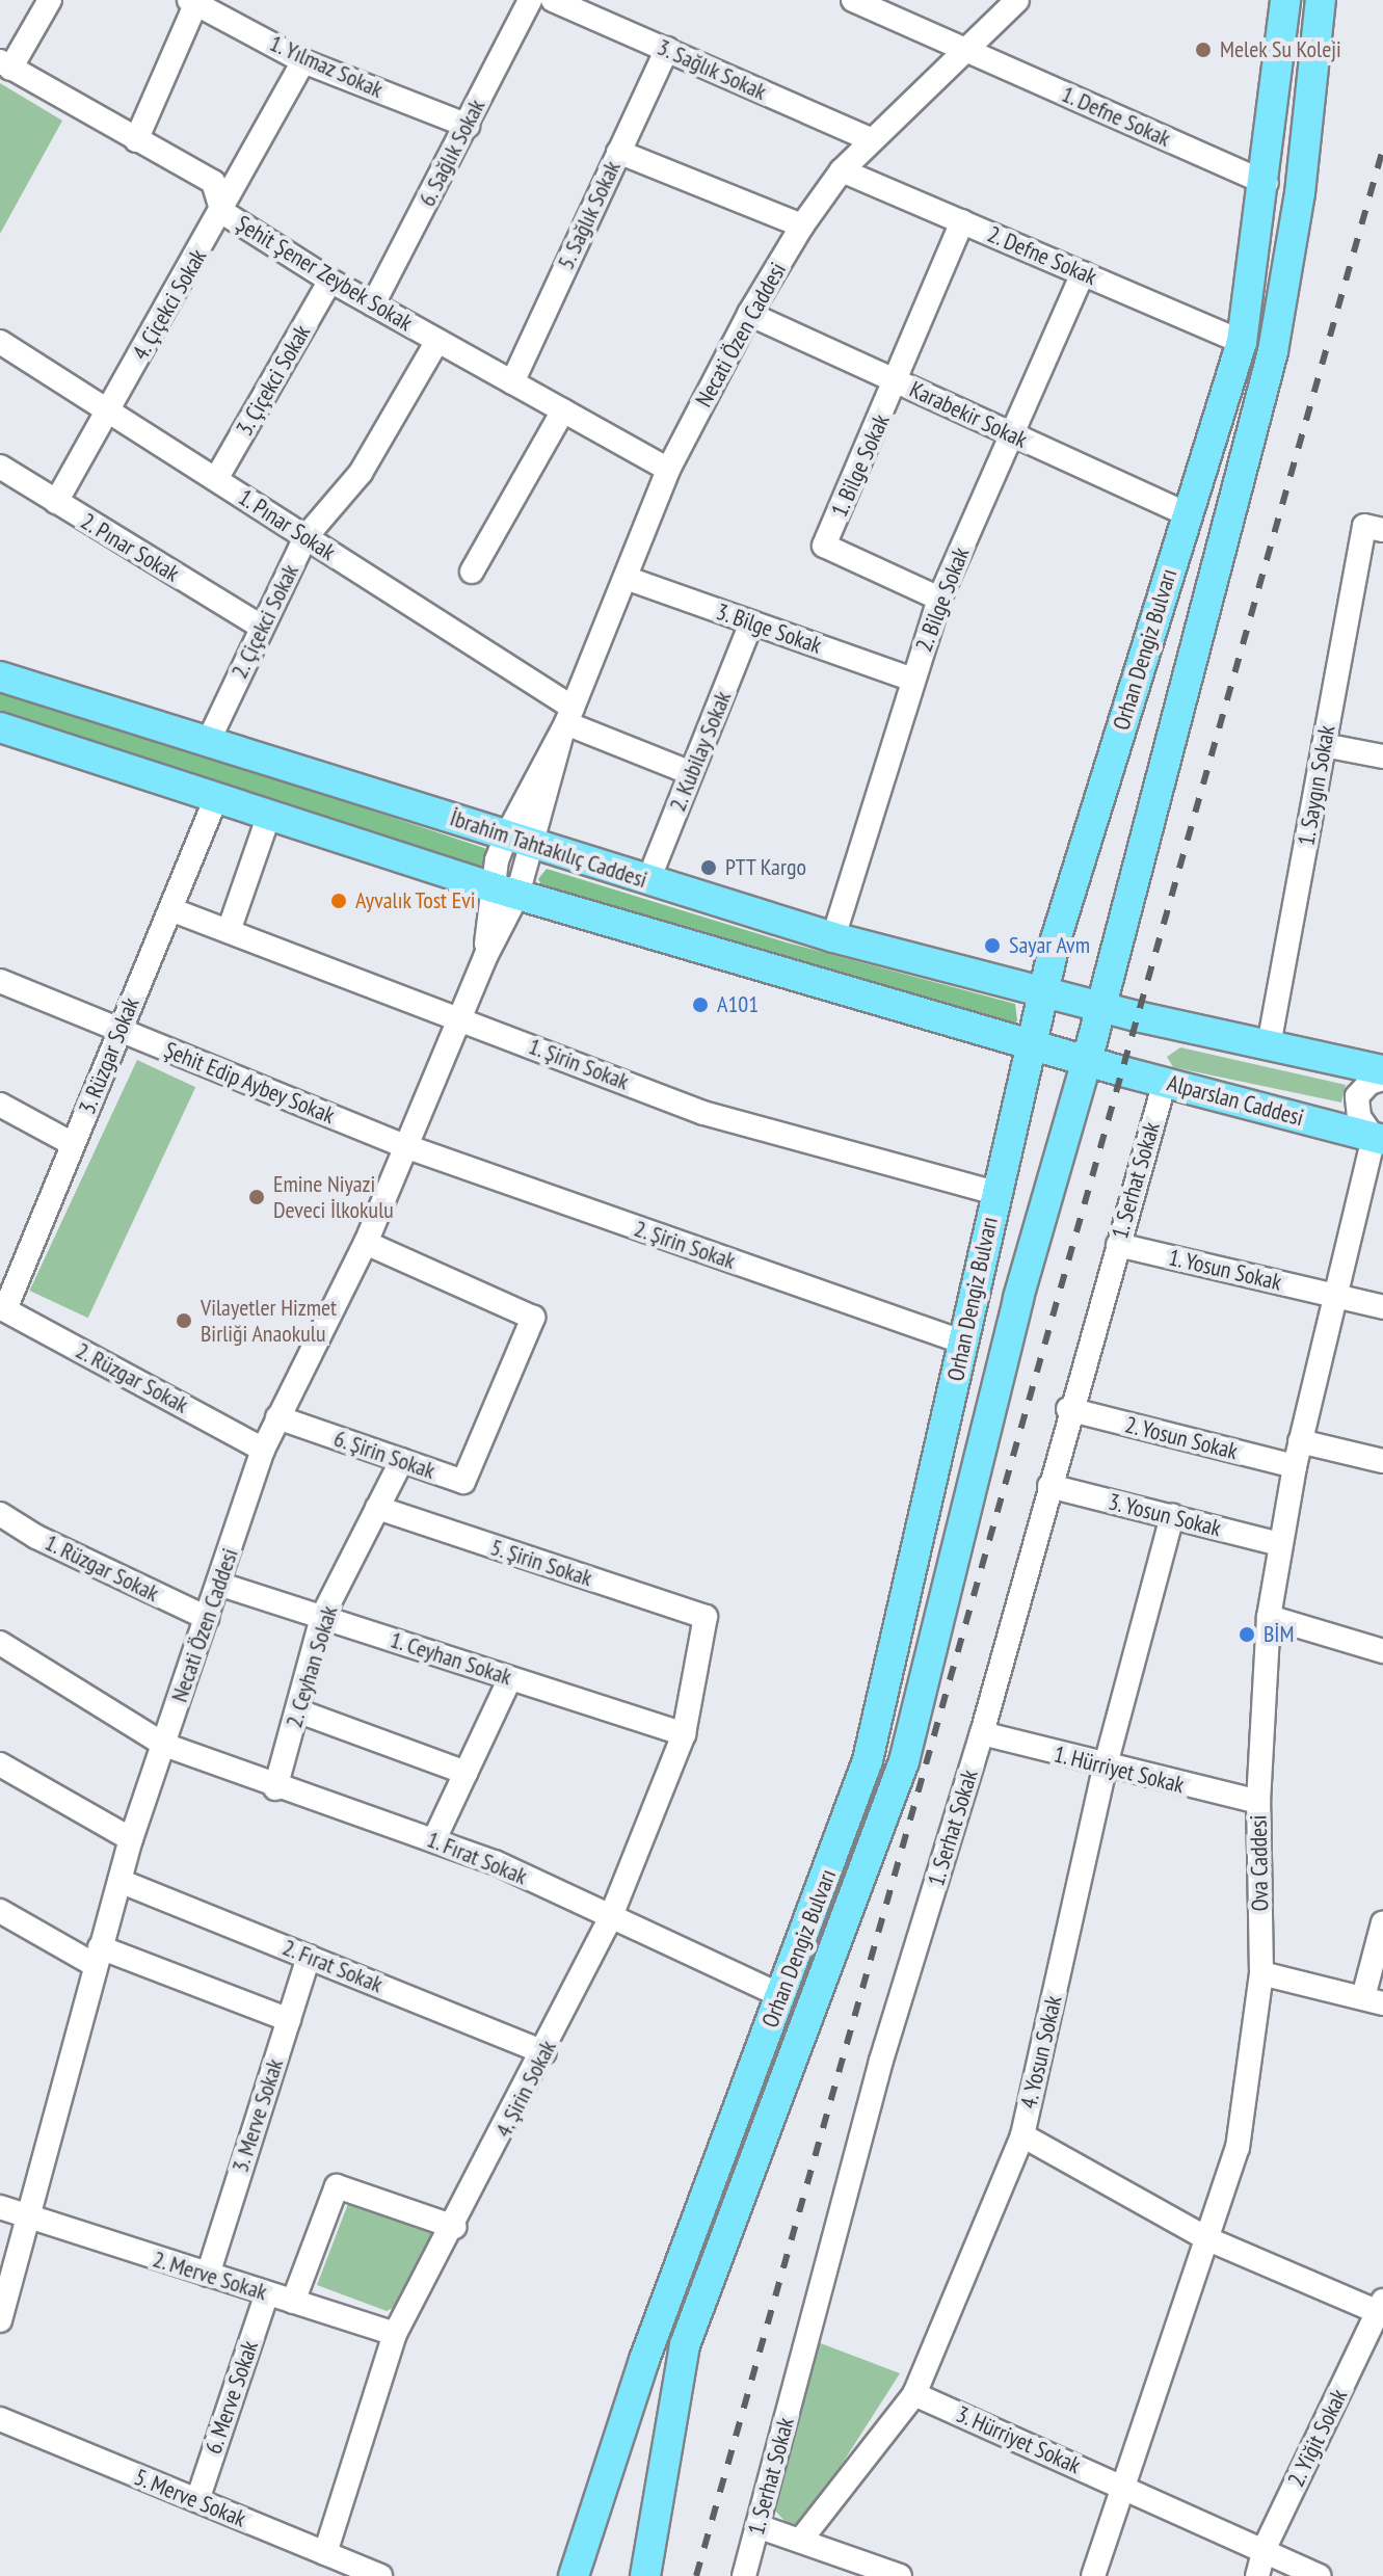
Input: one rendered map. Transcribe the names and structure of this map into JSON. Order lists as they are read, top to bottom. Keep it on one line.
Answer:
{"streets":{"main road":["Orhan Dengiz Bulvarı","İbrahim Tahtakılıç Caddesi","Alparslan Caddesi"],"street":["1. Yılmaz Sokak","3. Sağlık Sokak","1. Defne Sokak","6. Sağlık Sokak","5. Sağlık Sokak","2. Defne Sokak","Şehit Şener Zeybek Sokak","4. Çiçekci Sokak","Necati Özen Caddesi","3. Çiçekci Sokak","Karabekir Sokak","1. Bilge Sokak","1. Pınar Sokak","2. Pınar Sokak","2. Bilge Sokak","2. Çiçekci Sokak","3. Bilge Sokak","2. Kubilay Sokak","1. Saygın Sokak","3. Rüzgar Sokak","1. Şirin Sokak","Şehit Edip Aybey Sokak","1. Serhat Sokak","2. Şirin Sokak","1. Yosun Sokak","2. Rüzgar Sokak","2. Yosun Sokak","6. Şirin Sokak","3. Yosun Sokak","5. Şirin Sokak","1. Rüzgar Sokak","1. Ceyhan Sokak","2. Ceyhan Sokak","1. Hürriyet Sokak","1. Fırat Sokak","Ova Caddesi","2. Fırat Sokak","4. Yosun Sokak","4. Şirin Sokak","3. Merve Sokak","2. Merve Sokak","6. Merve Sokak","2. Yiğit Sokak","3. Hürriyet Sokak","5. Merve Sokak"]},"crossings":[["1. Yılmaz Sokak","6. Sağlık Sokak"],["1. Yılmaz Sokak","4. Çiçekci Sokak"],["3. Sağlık Sokak","5. Sağlık Sokak"],["3. Sağlık Sokak","Necati Özen Caddesi"],["1. Defne Sokak","Necati Özen Caddesi"],["1. Defne Sokak","Orhan Dengiz Bulvarı"],["6. Sağlık Sokak","Şehit Şener Zeybek Sokak"],["5. Sağlık Sokak","Şehit Şener Zeybek Sokak"],["2. Defne Sokak","Necati Özen Caddesi"],["2. Defne Sokak","1. Bilge Sokak"],["2. Defne Sokak","2. Bilge Sokak"],["2. Defne Sokak","Orhan Dengiz Bulvarı"],["Şehit Şener Zeybek Sokak","4. Çiçekci Sokak"],["Şehit Şener Zeybek Sokak","Necati Özen Caddesi"],["Şehit Şener Zeybek Sokak","3. Çiçekci Sokak"],["Şehit Şener Zeybek Sokak","2. Çiçekci Sokak"],["4. Çiçekci Sokak","1. Pınar Sokak"],["4. Çiçekci Sokak","2. Pınar Sokak"],["Necati Özen Caddesi","Karabekir Sokak"],["Necati Özen Caddesi","1. Pınar Sokak"],["Necati Özen Caddesi","3. Bilge Sokak"],["Necati Özen Caddesi","İbrahim Tahtakılıç Caddesi"],["Necati Özen Caddesi","1. Şirin Sokak"],["Necati Özen Caddesi","Şehit Edip Aybey Sokak"],["Necati Özen Caddesi","2. Şirin Sokak"],["Necati Özen Caddesi","2. Rüzgar Sokak"],["Necati Özen Caddesi","6. Şirin Sokak"],["Necati Özen Caddesi","1. Rüzgar Sokak"],["Necati Özen Caddesi","1. Ceyhan Sokak"],["Necati Özen Caddesi","1. Fırat Sokak"],["Necati Özen Caddesi","2. Fırat Sokak"],["Necati Özen Caddesi","2. Merve Sokak"],["3. Çiçekci Sokak","1. Pınar Sokak"],["Karabekir Sokak","1. Bilge Sokak"],["Karabekir Sokak","2. Bilge Sokak"],["Karabekir Sokak","Orhan Dengiz Bulvarı"],["1. Bilge Sokak","2. Bilge Sokak"],["1. Pınar Sokak","2. Çiçekci Sokak"],["1. Pınar Sokak","2. Kubilay Sokak"],["2. Pınar Sokak","2. Çiçekci Sokak"],["2. Bilge Sokak","3. Bilge Sokak"],["2. Bilge Sokak","İbrahim Tahtakılıç Caddesi"],["2. Çiçekci Sokak","İbrahim Tahtakılıç Caddesi"],["3. Bilge Sokak","2. Kubilay Sokak"],["Orhan Dengiz Bulvarı","İbrahim Tahtakılıç Caddesi"],["Orhan Dengiz Bulvarı","1. Şirin Sokak"],["Orhan Dengiz Bulvarı","Alparslan Caddesi"],["Orhan Dengiz Bulvarı","2. Şirin Sokak"],["Orhan Dengiz Bulvarı","1. Fırat Sokak"],["2. Kubilay Sokak","İbrahim Tahtakılıç Caddesi"],["3. Rüzgar Sokak","1. Şirin Sokak"],["3. Rüzgar Sokak","Şehit Edip Aybey Sokak"],["3. Rüzgar Sokak","2. Rüzgar Sokak"],["Şehit Edip Aybey Sokak","2. Şirin Sokak"],["Alparslan Caddesi","1. Serhat Sokak"],["Alparslan Caddesi","Ova Caddesi"],["1. Serhat Sokak","1. Yosun Sokak"],["1. Serhat Sokak","2. Yosun Sokak"],["1. Serhat Sokak","3. Yosun Sokak"],["1. Serhat Sokak","1. Hürriyet Sokak"],["1. Yosun Sokak","Ova Caddesi"],["2. Yosun Sokak","Ova Caddesi"],["6. Şirin Sokak","2. Ceyhan Sokak"],["3. Yosun Sokak","Ova Caddesi"],["3. Yosun Sokak","4. Yosun Sokak"],["5. Şirin Sokak","2. Ceyhan Sokak"],["5. Şirin Sokak","4. Şirin Sokak"],["1. Ceyhan Sokak","2. Ceyhan Sokak"],["1. Ceyhan Sokak","4. Şirin Sokak"],["2. Ceyhan Sokak","1. Fırat Sokak"],["1. Hürriyet Sokak","Ova Caddesi"],["1. Hürriyet Sokak","4. Yosun Sokak"],["1. Fırat Sokak","4. Şirin Sokak"],["Ova Caddesi","3. Hürriyet Sokak"],["2. Fırat Sokak","4. Şirin Sokak"],["2. Fırat Sokak","3. Merve Sokak"],["4. Yosun Sokak","3. Hürriyet Sokak"],["4. Şirin Sokak","2. Merve Sokak"],["4. Şirin Sokak","5. Merve Sokak"],["3. Merve Sokak","2. Merve Sokak"],["2. Merve Sokak","6. Merve Sokak"],["6. Merve Sokak","5. Merve Sokak"],["2. Yiğit Sokak","3. Hürriyet Sokak"]],"places":["Melek Su Koleji","PTT Kargo","Ayvalık Tost Evi","Sayar Avm","A101","Emine Niyazi Deveci İlkokulu","Vilayetler Hizmet Birliği Anaokulu","BİM"]}
